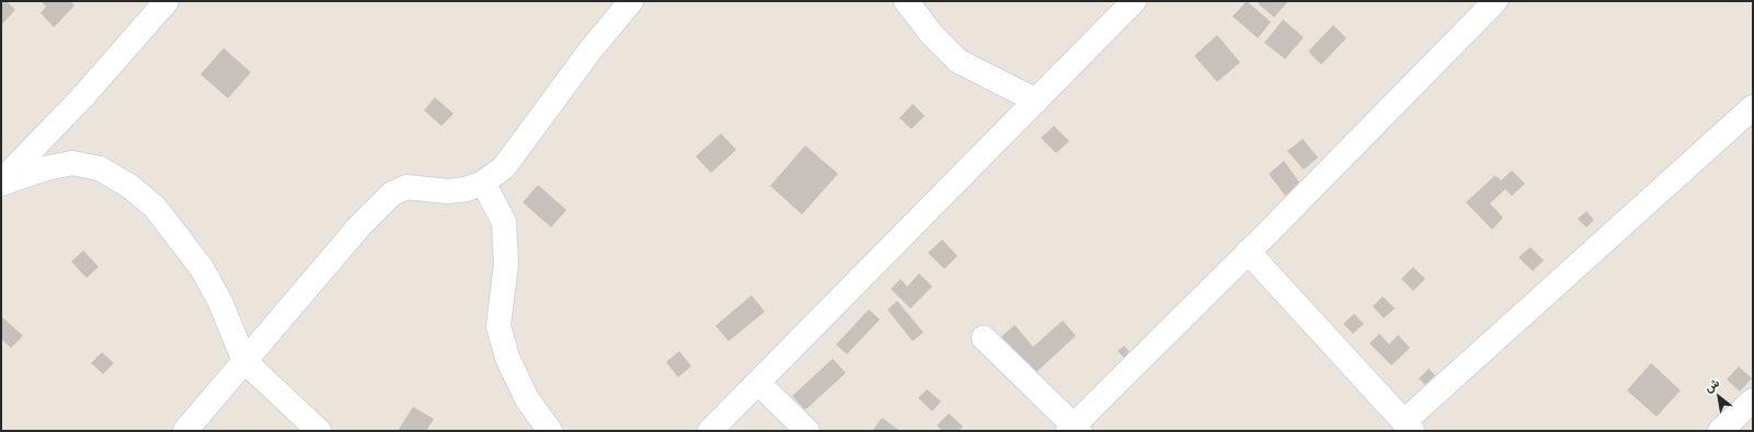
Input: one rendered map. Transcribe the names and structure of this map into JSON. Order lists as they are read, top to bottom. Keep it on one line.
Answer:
{"north":"top left"}
